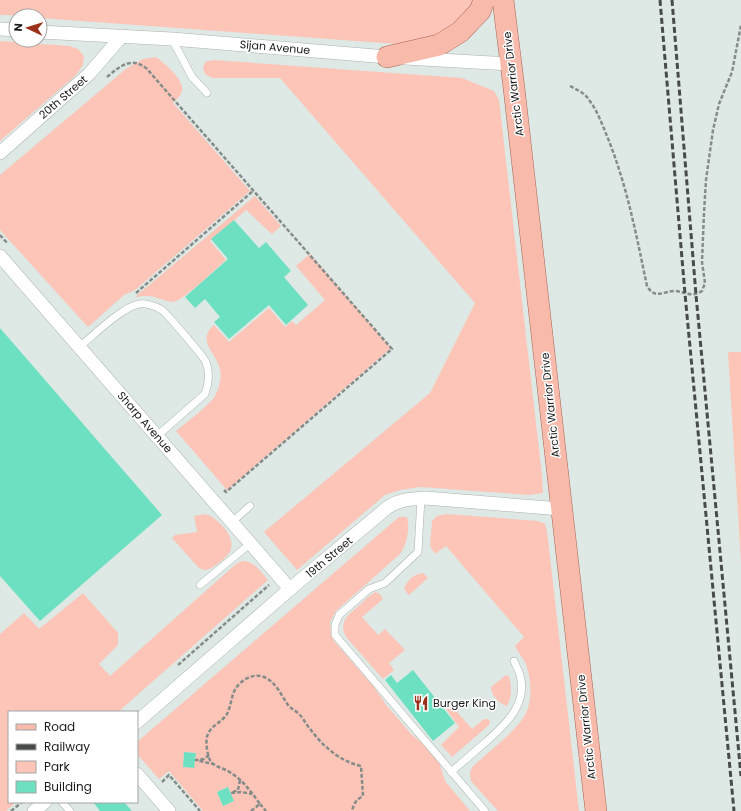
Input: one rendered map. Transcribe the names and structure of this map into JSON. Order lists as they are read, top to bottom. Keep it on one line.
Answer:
{"streets":{"main road":["Arctic Warrior Drive"],"street":["Sijan Avenue","20th Street","Sharp Avenue","19th Street"]},"crossings":[["Sijan Avenue","Arctic Warrior Drive"],["Sijan Avenue","20th Street"],["Arctic Warrior Drive","19th Street"],["Sharp Avenue","19th Street"]],"places":{"restaurant":["Burger King"]},"legend":["Road","Railway","Park","Building"],"north":"left"}
